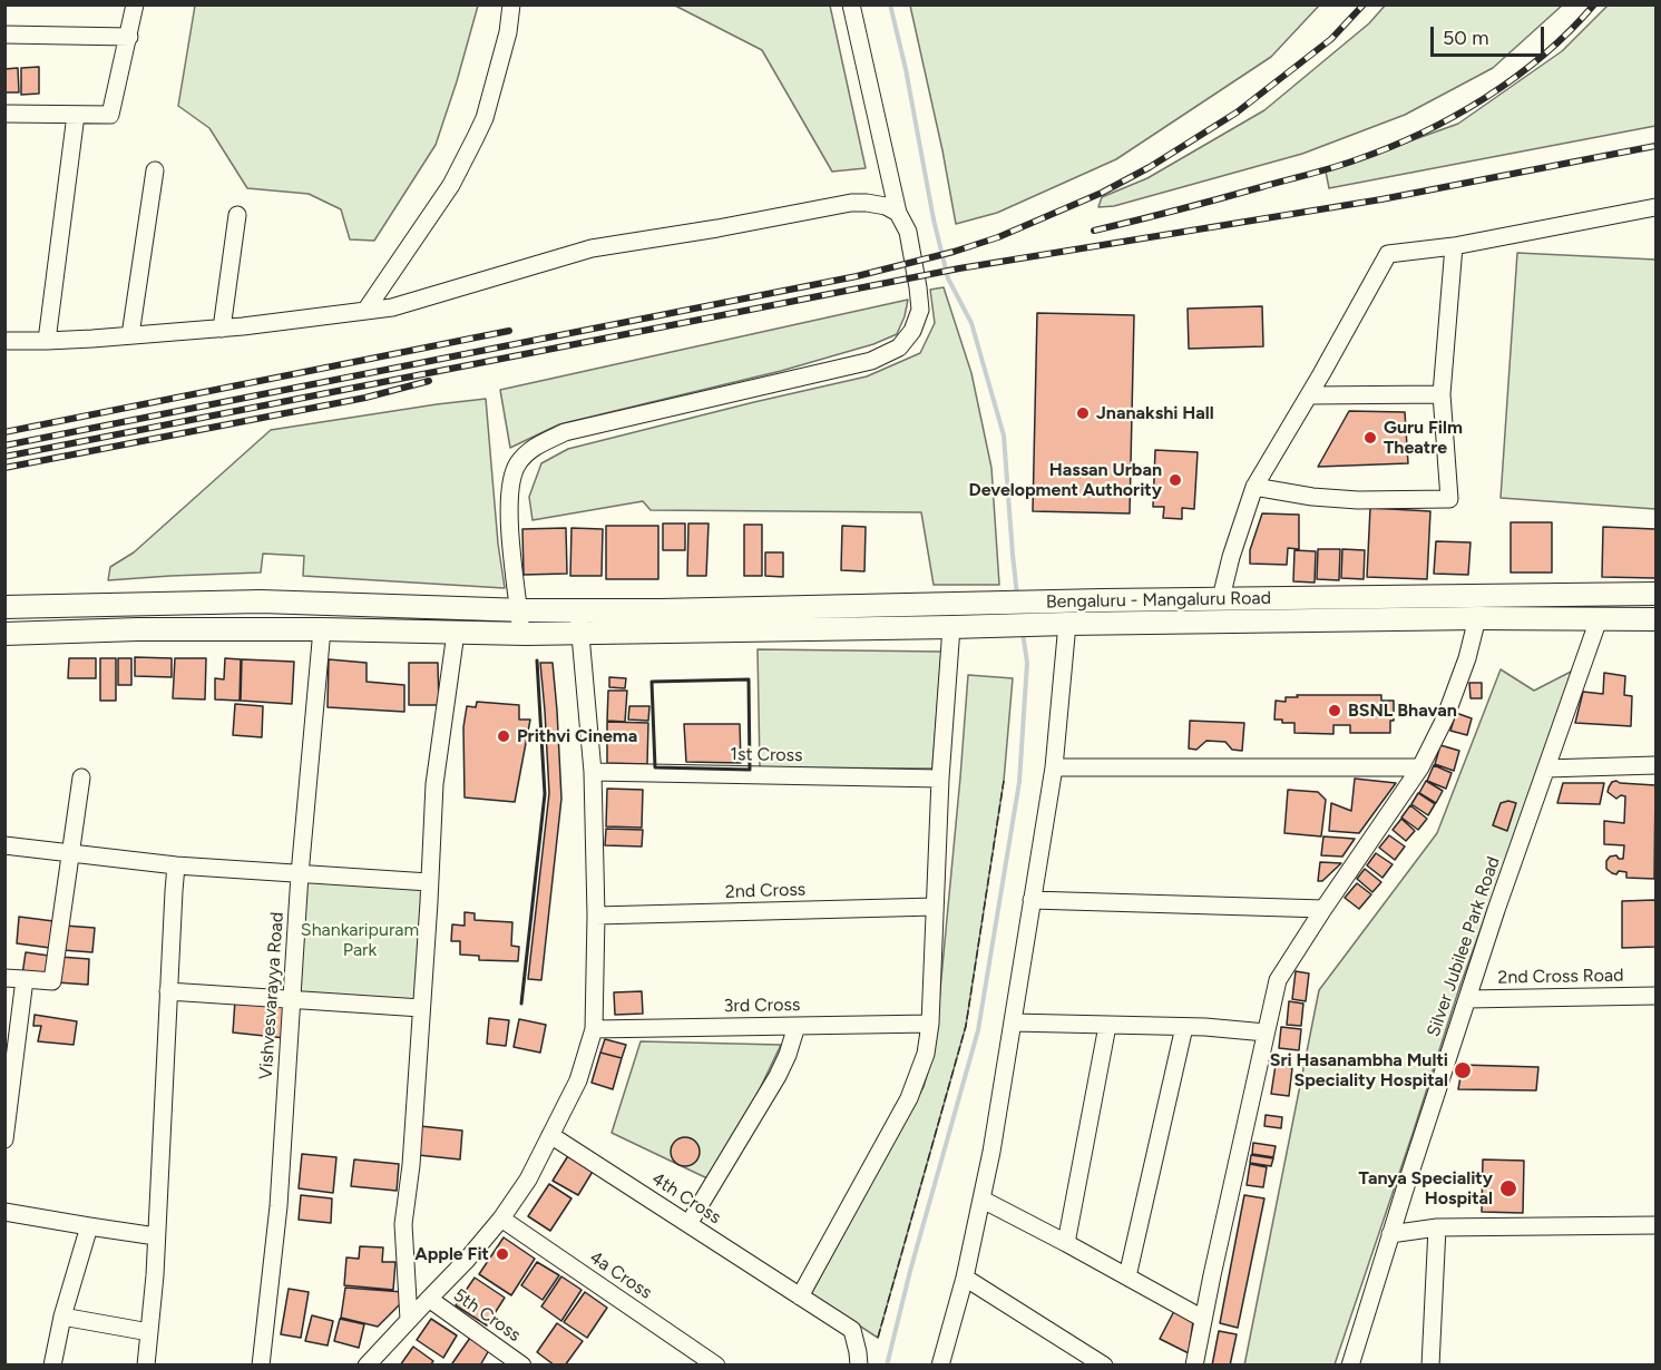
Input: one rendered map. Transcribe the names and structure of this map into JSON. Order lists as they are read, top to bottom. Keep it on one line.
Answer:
{"streets":{"main road":["Bengaluru - Mangaluru Road"],"street":["1st Cross","2nd Cross","Silver Jubilee Park Road","2nd Cross Road","Vishvesvarayya Road","3rd Cross","4th Cross","4a Cross","5th Cross"]},"crossings":[["Bengaluru - Mangaluru Road","Silver Jubilee Park Road"],["Silver Jubilee Park Road","2nd Cross Road"]],"parks":["Shankaripuram Park"],"places":["Jnanakshi Hall","Guru Film Theatre","Hassan Urban Development Authority","BSNL Bhavan","Prithvi Cinema","Sri Hasanambha Multi Speciality Hospital","Tanya Speciality Hospital","Apple Fit"],"scale_bar":"50 m"}
